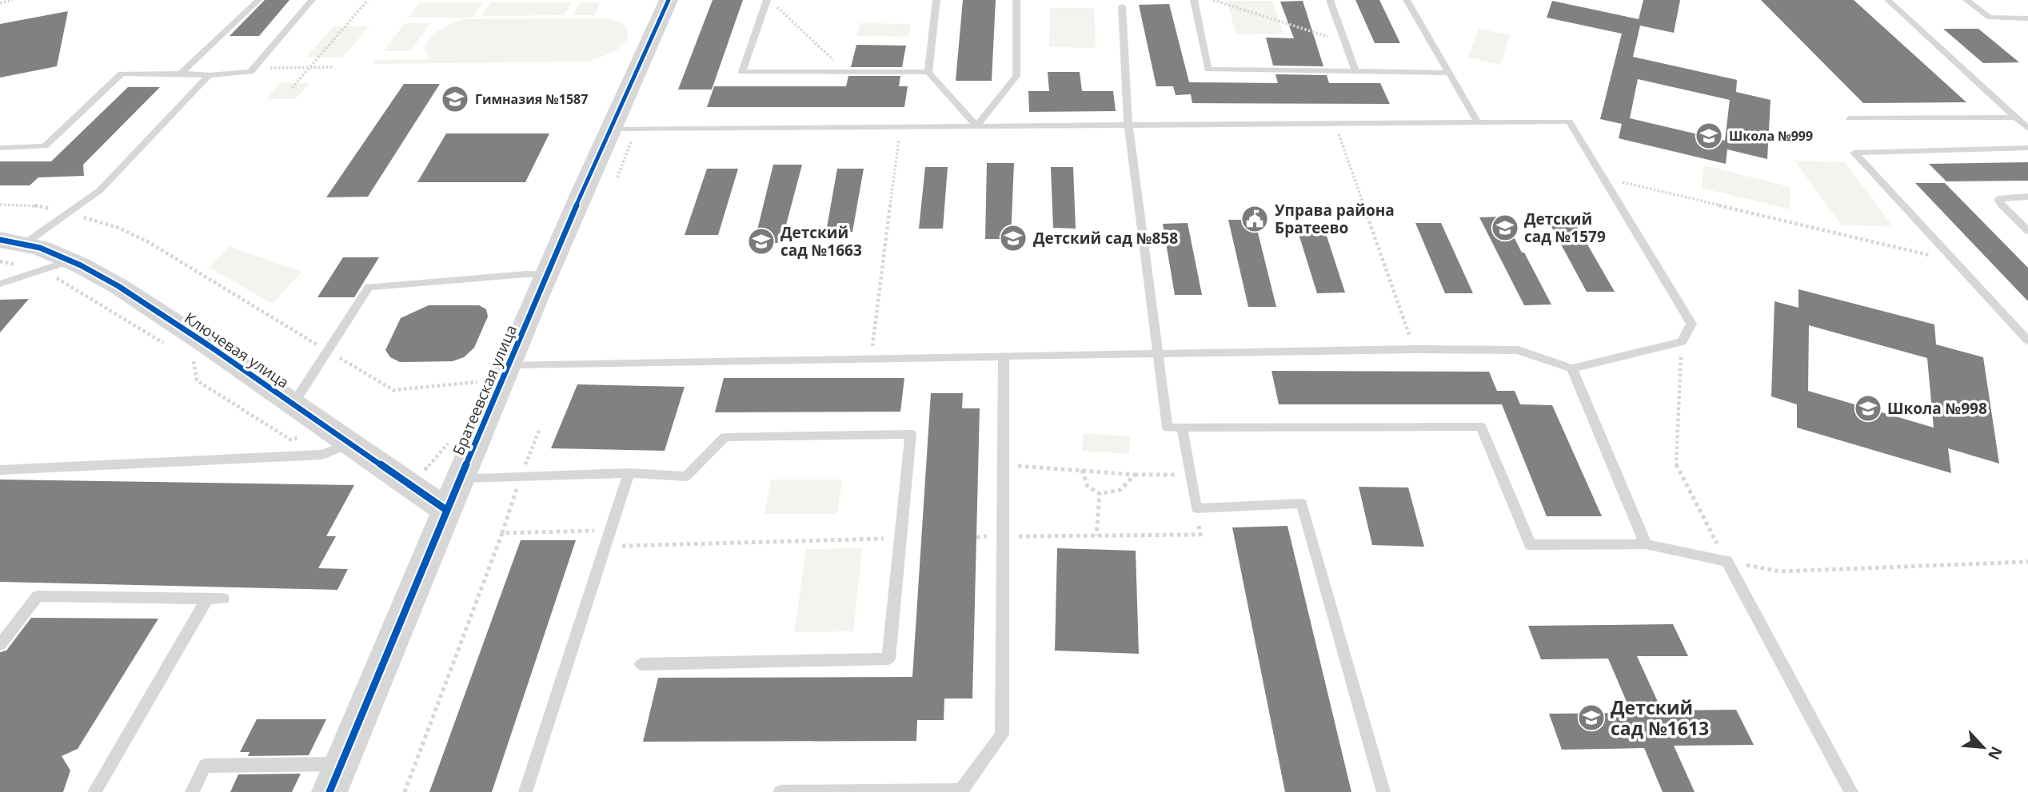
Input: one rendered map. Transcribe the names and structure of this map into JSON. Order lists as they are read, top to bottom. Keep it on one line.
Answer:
{"streets":{"street":["Ключевая улица","Братеевская улица"]},"crossings":[["Ключевая улица","Братеевская улица"]],"places":{"school or university":["Гимназия №1587","Школа №999","Детский сад №1579","Детский сад №858","Детский сад №1663","Школа №998","Детский сад №1613"],"public building":["Управа района Братеево"]},"north":"bottom right"}
